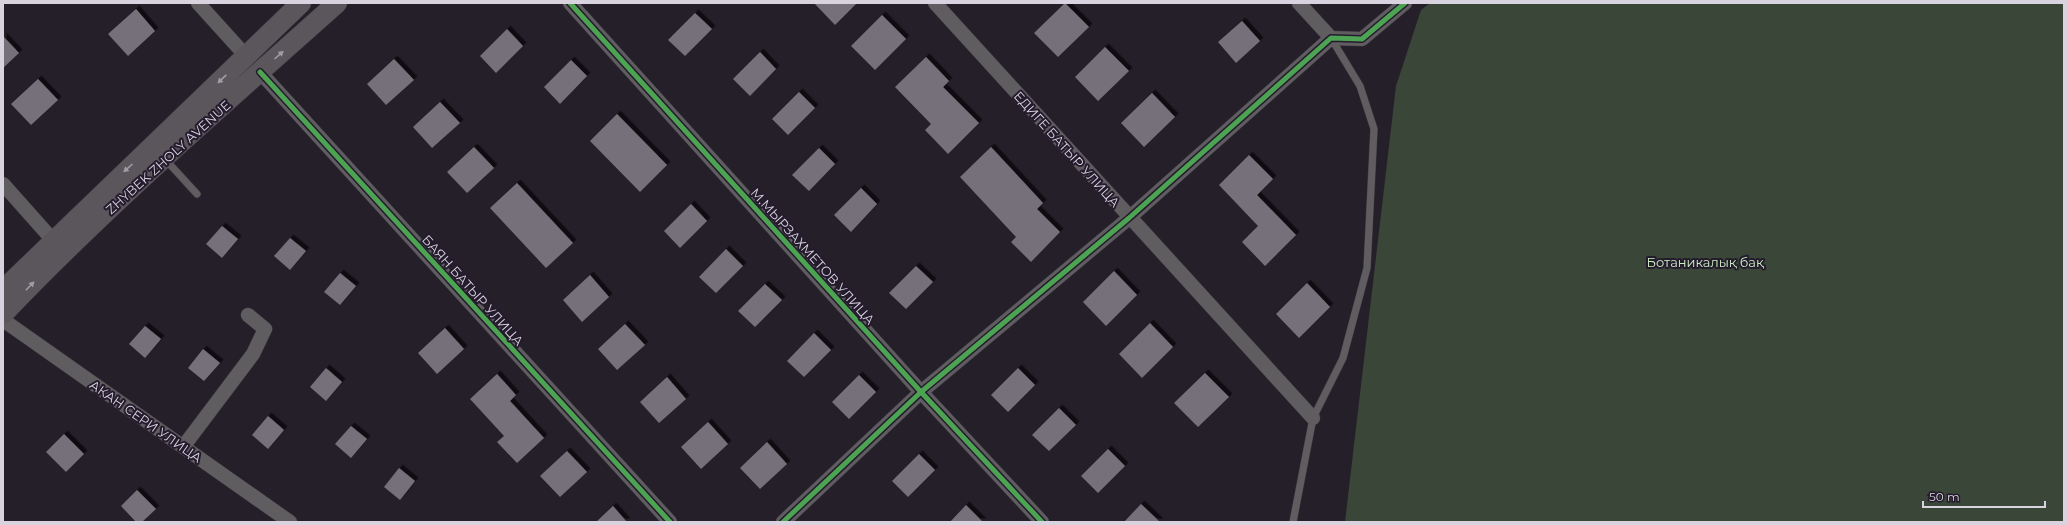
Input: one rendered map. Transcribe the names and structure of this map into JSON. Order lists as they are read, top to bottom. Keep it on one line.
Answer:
{"streets":{"street":["ЕДИГЕ БАТЫР УЛИЦА","ZHYBEK ZHOLY AVENUE","М.МЫРЗАХМЕТОВ УЛИЦА","БАЯН БАТЫР УЛИЦА","АКАН СЕРИ УЛИЦА"]},"crossings":[["ZHYBEK ZHOLY AVENUE","БАЯН БАТЫР УЛИЦА"]],"parks":["Ботаникалық бақ"],"scale_bar":"50 m"}
